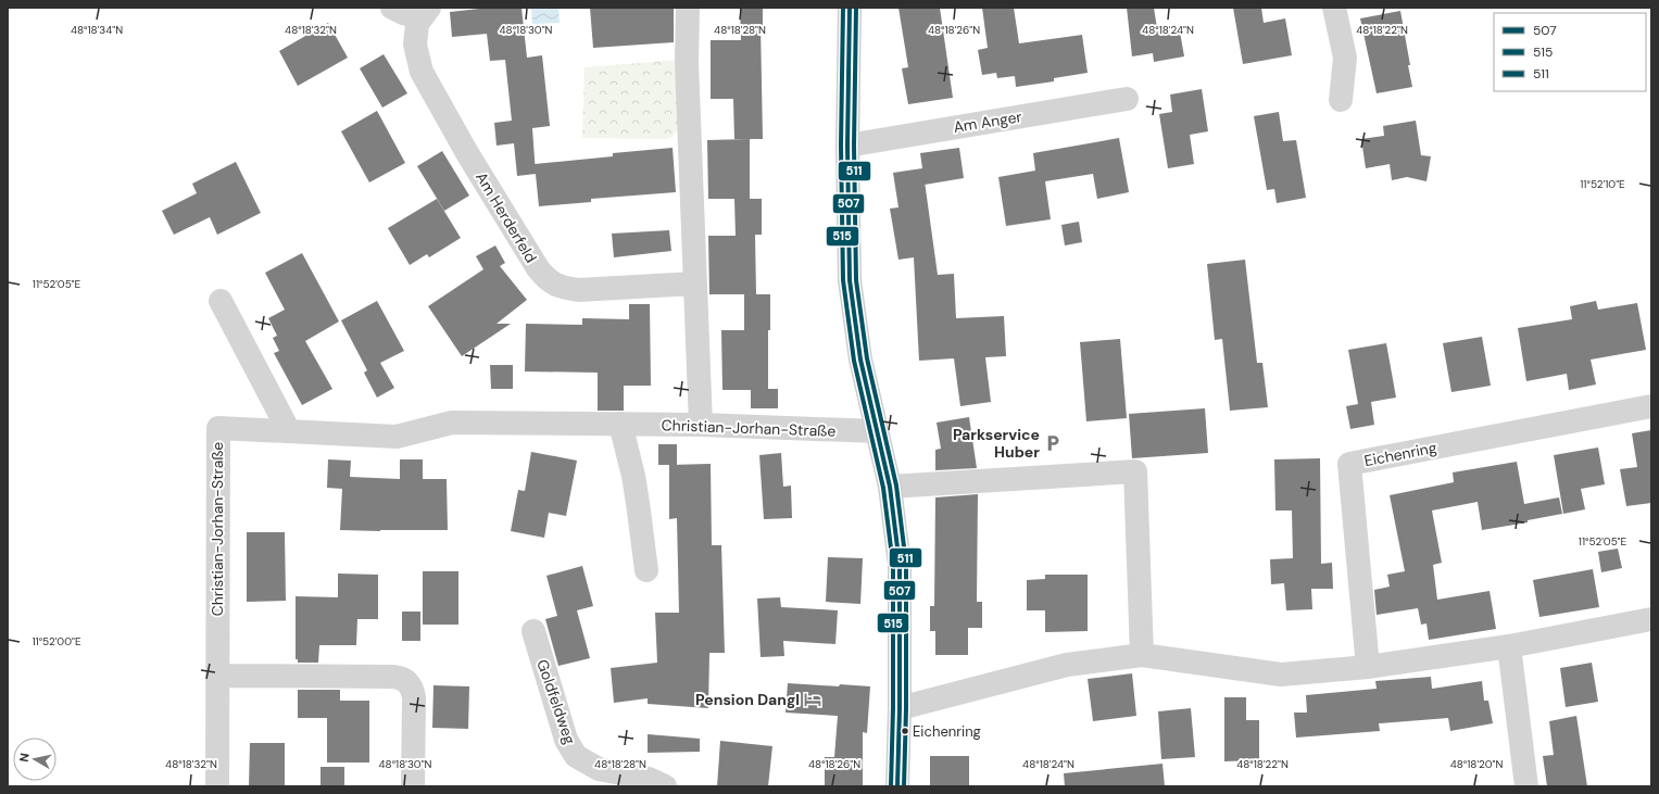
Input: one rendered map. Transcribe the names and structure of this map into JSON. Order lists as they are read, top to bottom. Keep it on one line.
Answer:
{"streets":{"street":["Am Anger","Am Herderfeld","Christian-Jorhan-Straße","Eichenring","Goldfeldweg"]},"places":{"parking":["Parkservice Huber"],"hotel":["Pension Dangl"],"other":["Eichenring"]},"lines":["transit line 507","transit line 515","transit line 511"],"legend":["507","515","511"],"north":"left","coordinates":["48°18'34\"N","48°18'32\"N","48°18'30\"N","48°18'28\"N","48°18'26\"N","48°18'24\"N","48°18'22\"N","11°52'10\"E","11°52'05\"E","11°52'00\"E","48°18'20\"N"]}
